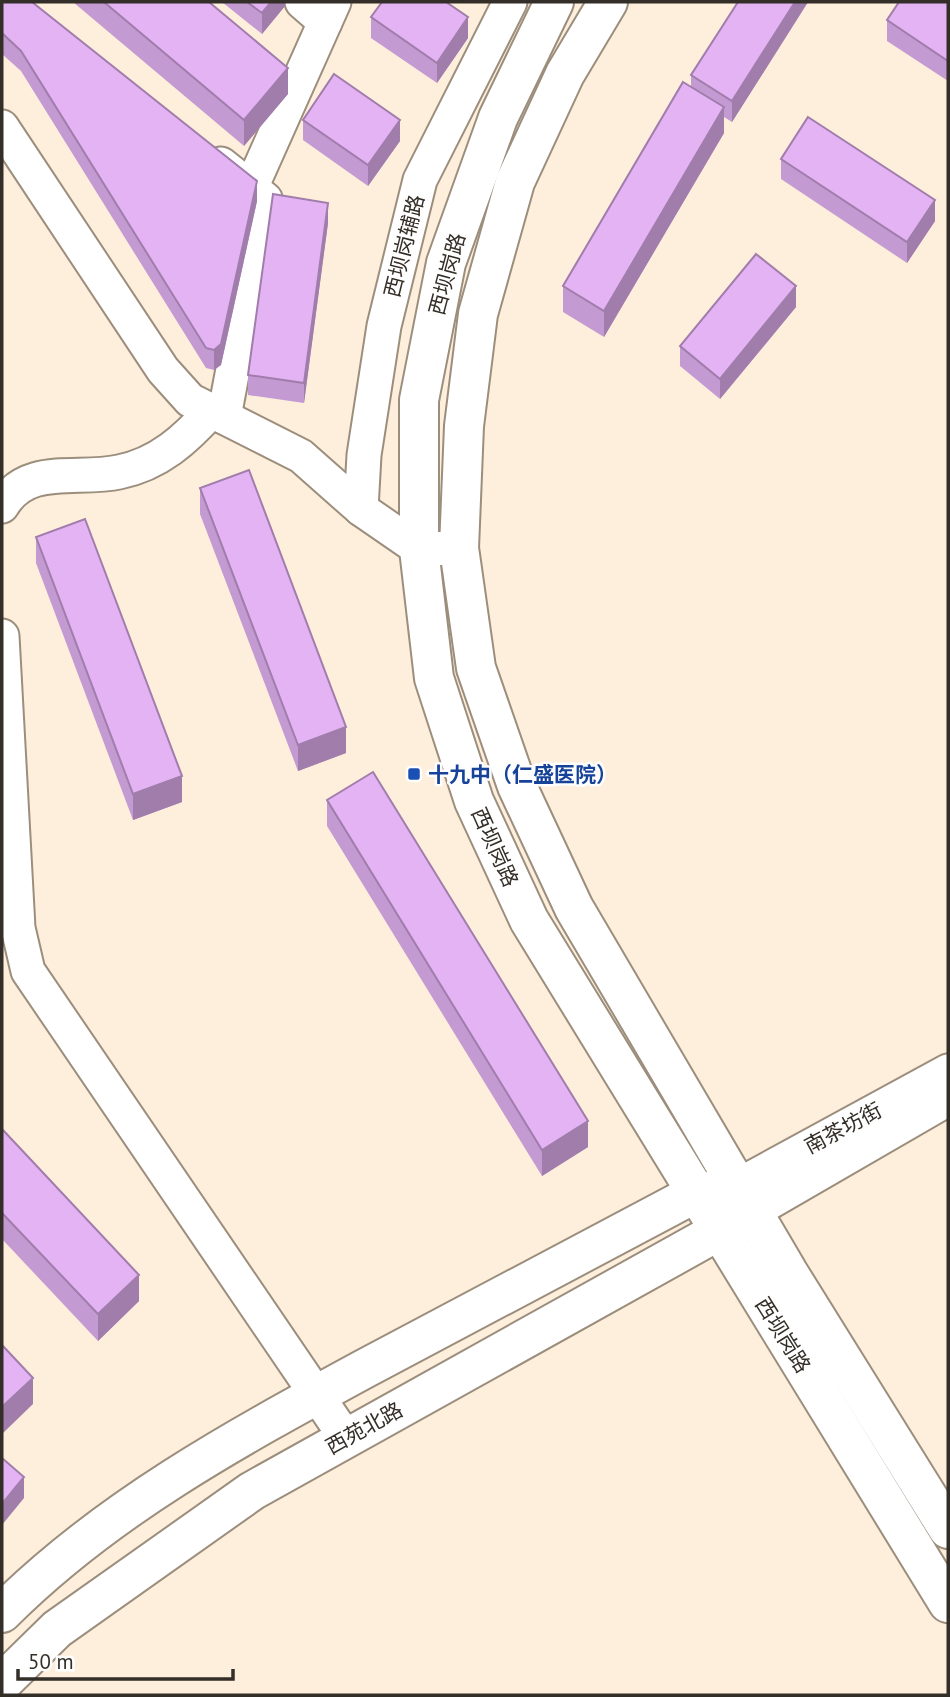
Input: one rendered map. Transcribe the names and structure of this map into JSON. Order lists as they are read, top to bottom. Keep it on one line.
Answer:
{"streets":{"main road":["西坝岗路","西苑北路"],"street":["西坝岗辅路","南茶坊街"]},"crossings":[["西坝岗路","南茶坊街"],["西坝岗路","西苑北路"],["南茶坊街","西苑北路"]],"places":{"transit":["十九中（仁盛医院）"]},"scale_bar":"50 m"}
